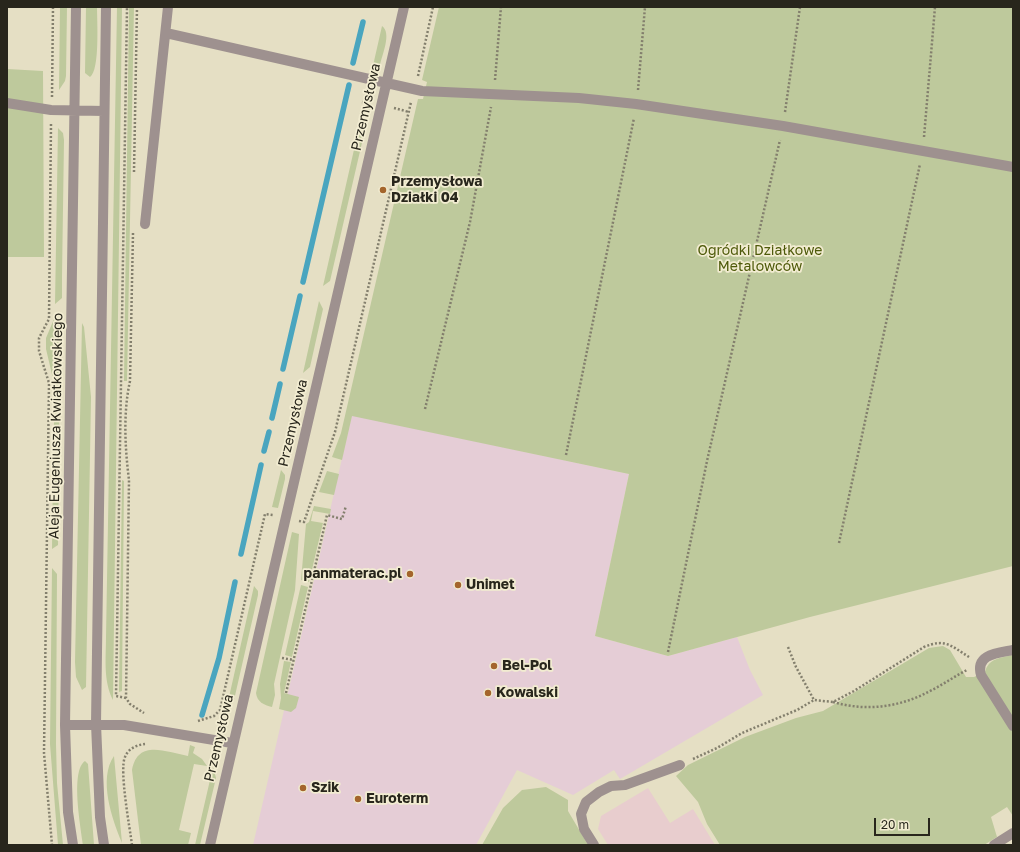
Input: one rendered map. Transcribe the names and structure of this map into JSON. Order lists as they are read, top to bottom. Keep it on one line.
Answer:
{"streets":{"street":["Przemysłowa","Aleja Eugeniusza Kwiatkowskiego"]},"parks":["Ogródki Działkowe Metalowców"],"places":["Przemysłowa Działki 04","panmaterac.pl","Unimet","Bel-Pol","Kowalski","Szik","Euroterm"],"scale_bar":"20 m"}
